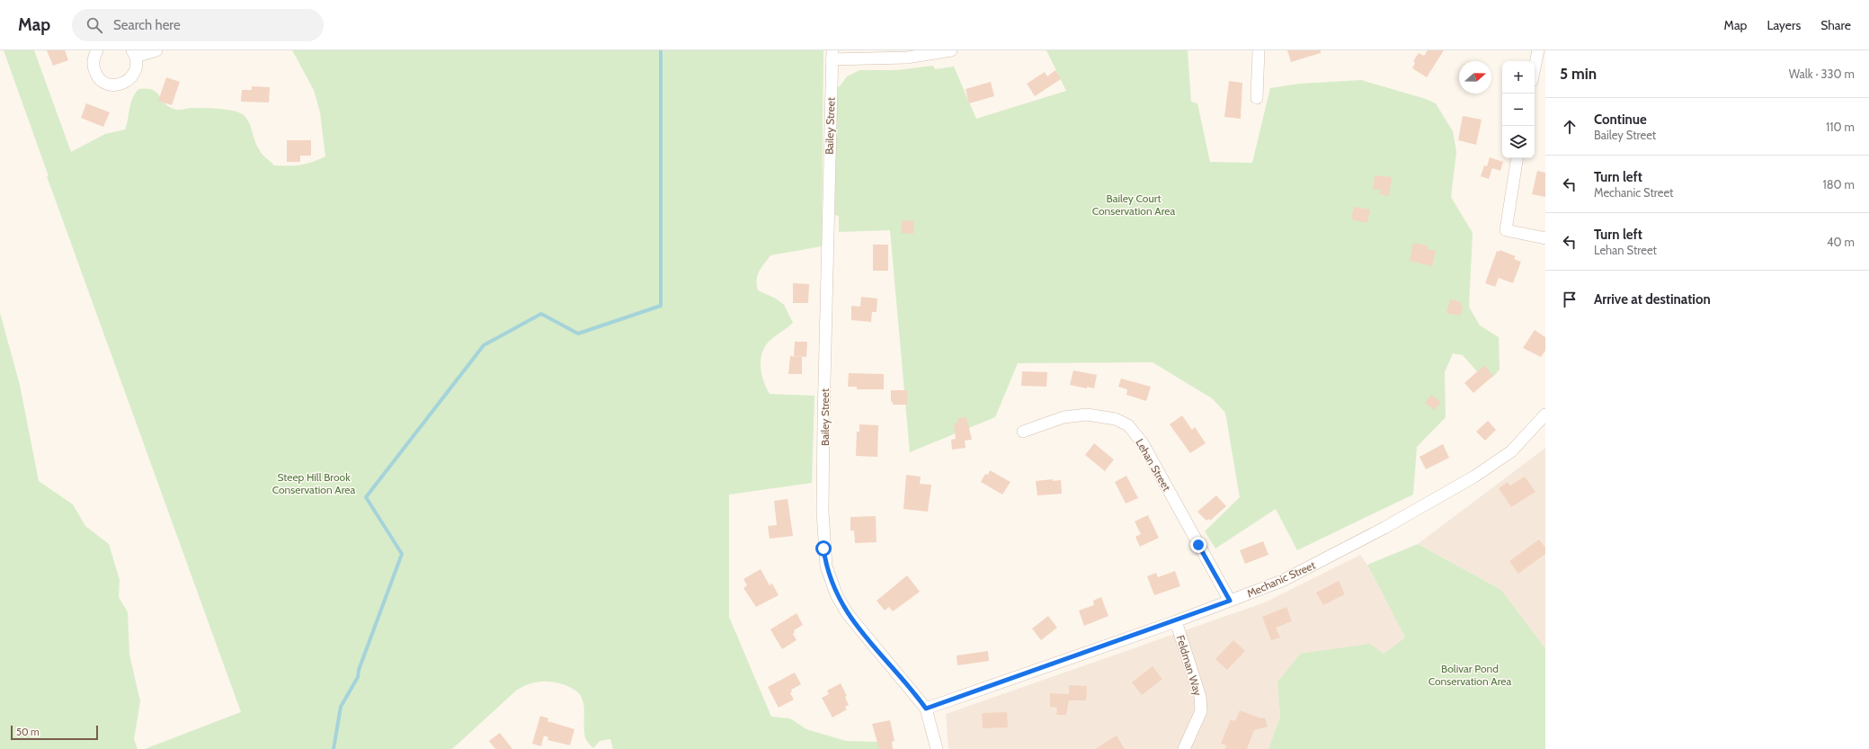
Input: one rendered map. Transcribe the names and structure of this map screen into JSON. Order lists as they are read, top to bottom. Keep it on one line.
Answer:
{"streets":{"street":["Bailey Street","Lehan Street","Mechanic Street","Feldman Way"]},"crossings":[["Bailey Street","Mechanic Street"],["Lehan Street","Mechanic Street"],["Mechanic Street","Feldman Way"]],"parks":["Bailey Court Conservation Area","Steep Hill Brook Conservation Area","Bolivar Pond Conservation Area"],"scale_bar":"50 m","north":"right","page":{"header":"Map","search":"Search here","nav":["Map","Layers","Share"],"heading":["5 min","Walk · 330 m"],"map_buttons":["+","−"],"list":[["Continue","Bailey Street","110 m"],["Turn left","Mechanic Street","180 m"],["Turn left","Lehan Street","40 m"],"Arrive at destination"],"scale":"50 m"}}
